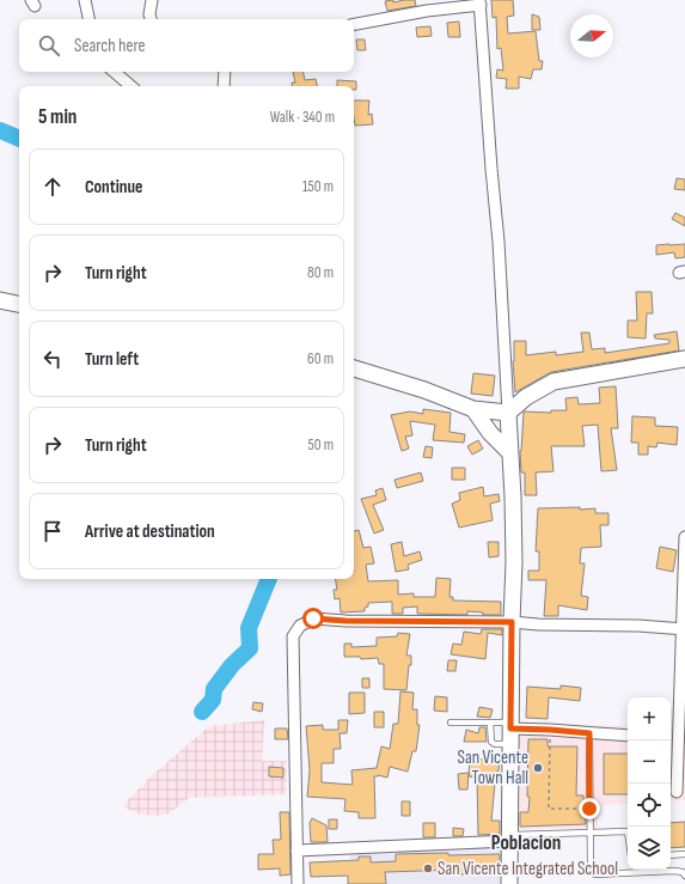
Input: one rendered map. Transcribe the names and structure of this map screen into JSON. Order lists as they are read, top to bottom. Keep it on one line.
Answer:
{"districts":["Poblacion"],"places":["San Vicente Town Hall","San Vicente Integrated School"],"north":"right","page":{"search":"Search here","heading":["5 min","Walk · 340 m"],"list":[["Continue","150 m"],["Turn right","80 m"],["Turn left","60 m"],["Turn right","50 m"],"Arrive at destination"],"map_buttons":["+","−"]}}
